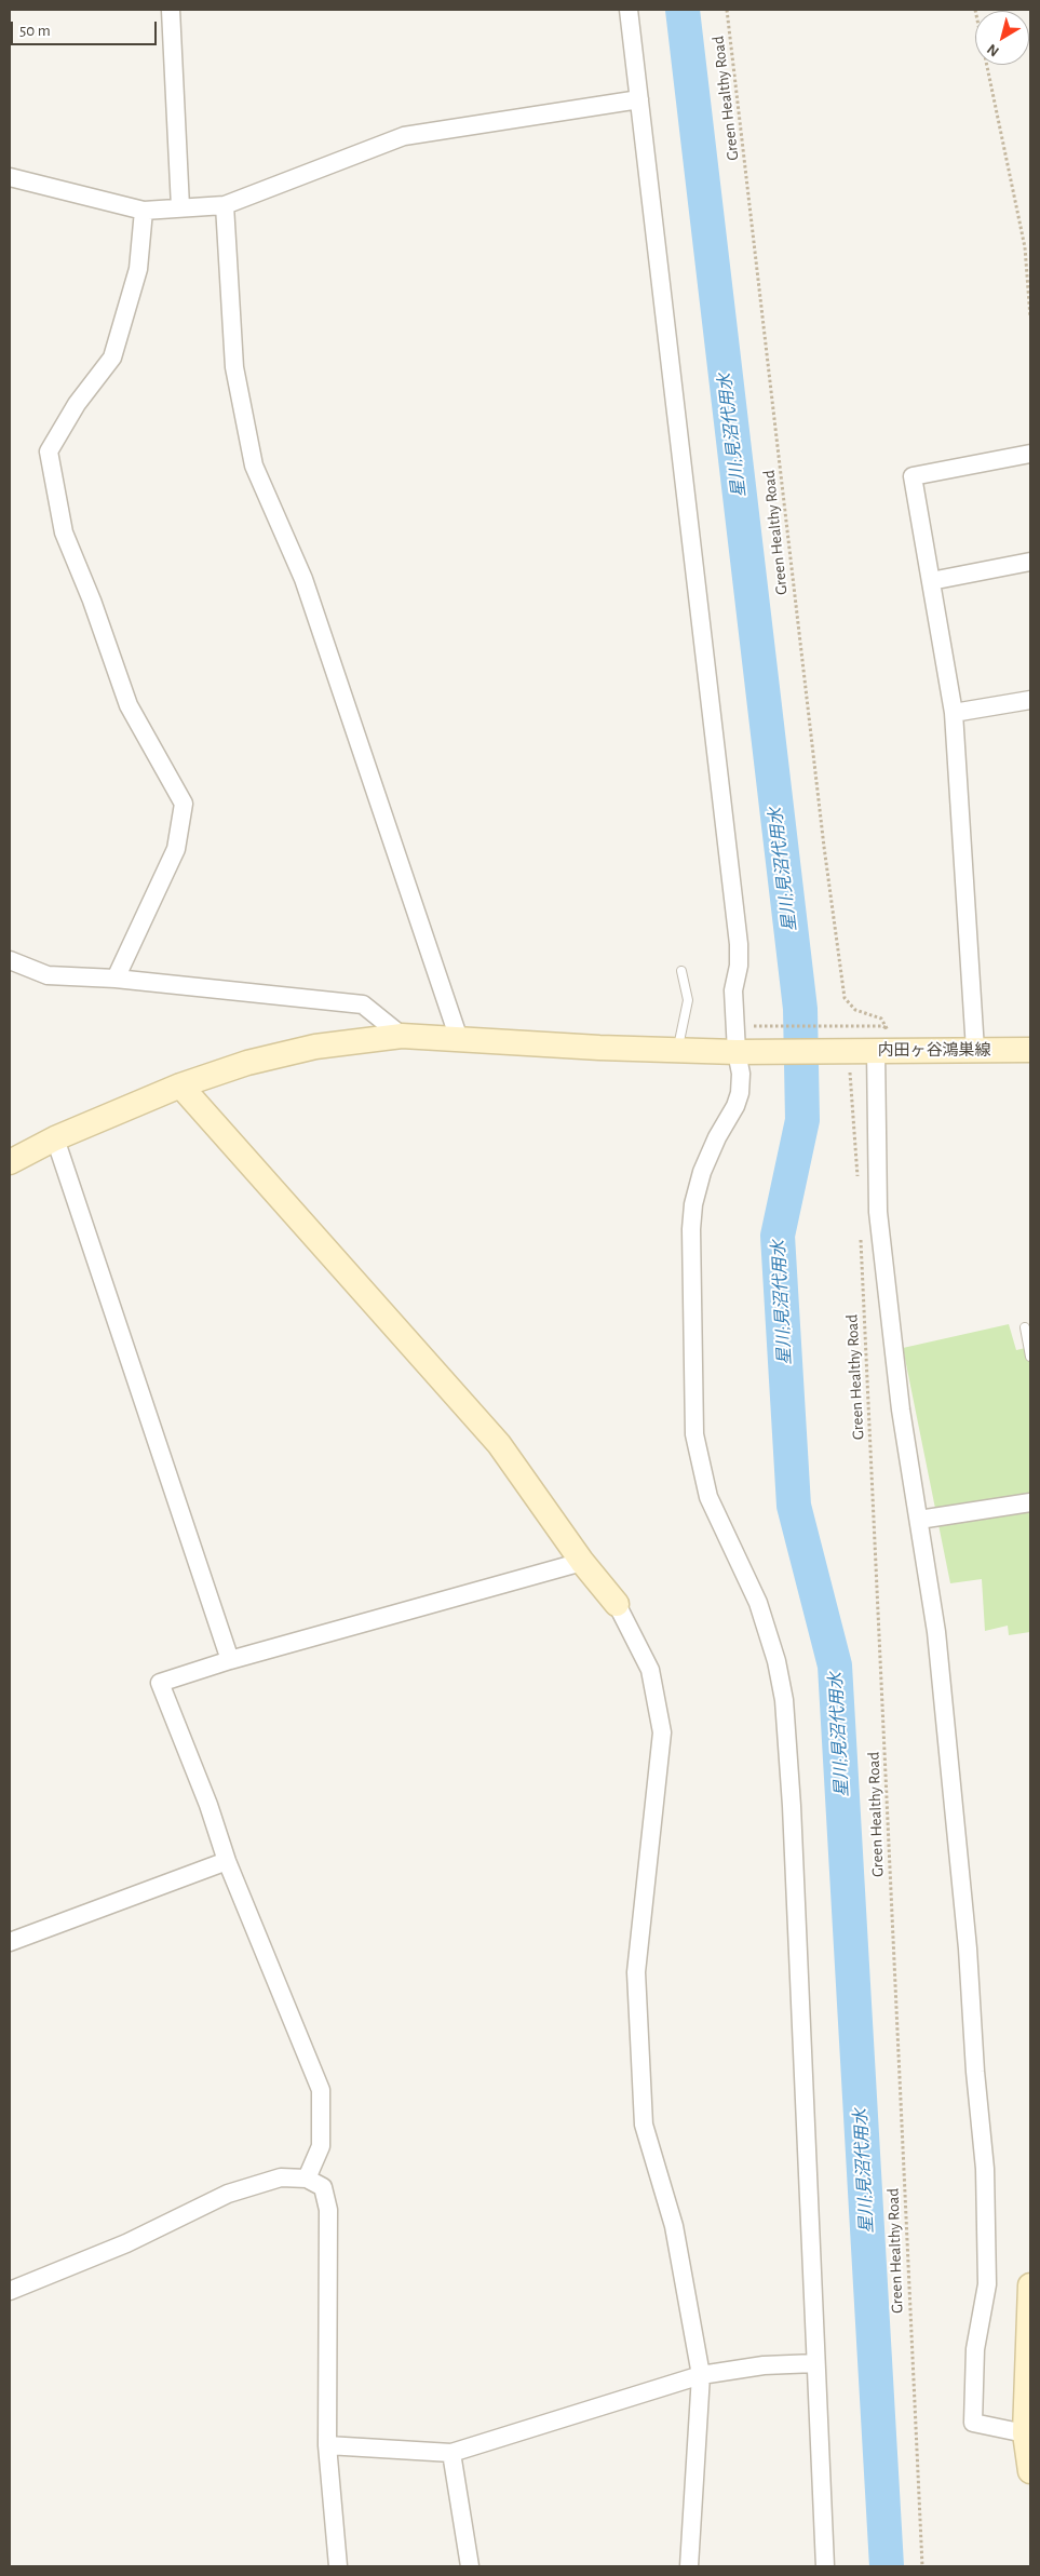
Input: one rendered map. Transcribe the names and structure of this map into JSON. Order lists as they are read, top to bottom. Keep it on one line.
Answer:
{"streets":{"main road":["内田ヶ谷鴻巣線"],"path":["Green Healthy Road"]},"water":["星川;見沼代用水"],"scale_bar":"50 m","north":"bottom left"}
